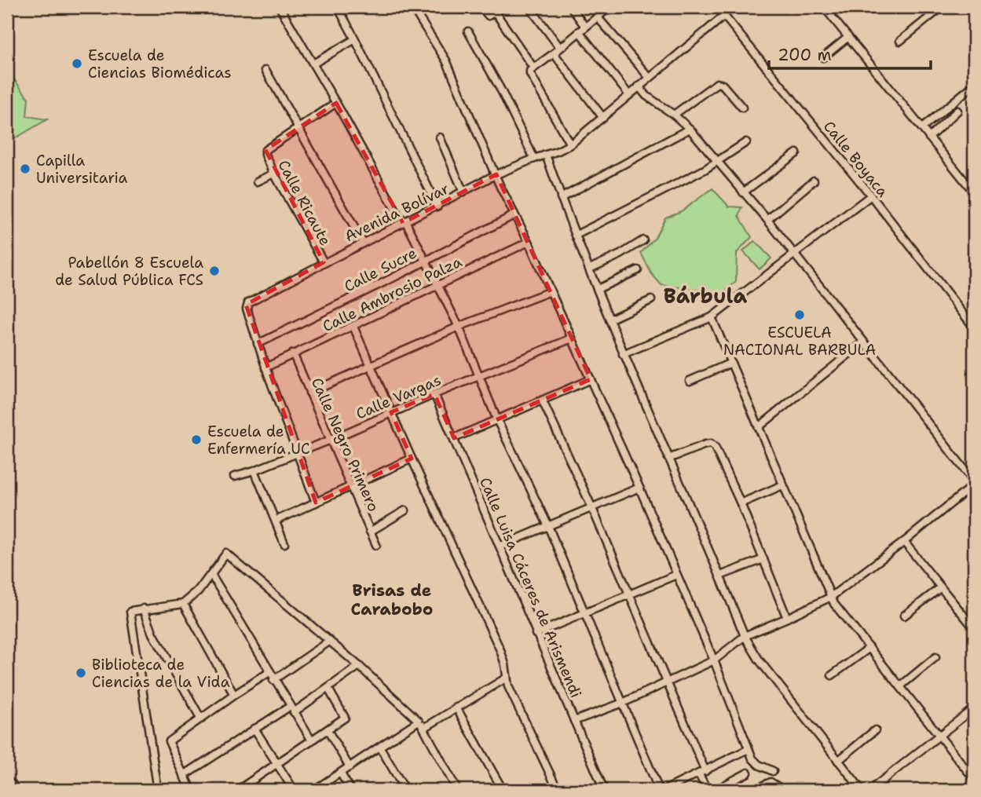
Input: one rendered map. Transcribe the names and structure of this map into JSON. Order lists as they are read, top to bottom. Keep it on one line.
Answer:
{"streets":{"street":["Calle Boyaca","Calle Ricaute","Avenida Bolívar","Calle Sucre","Calle Ambrosio Palza","Calle Vargas","Calle Negro Primero","Calle Luisa Cáceres de Arismendi"]},"crossings":[["Calle Boyaca","Avenida Bolívar"],["Calle Ricaute","Avenida Bolívar"],["Avenida Bolívar","Calle Sucre"],["Avenida Bolívar","Calle Ambrosio Palza"],["Avenida Bolívar","Calle Vargas"],["Calle Ambrosio Palza","Calle Negro Primero"],["Calle Vargas","Calle Negro Primero"],["Calle Vargas","Calle Luisa Cáceres de Arismendi"]],"districts":["Bárbula","Brisas de Carabobo"],"places":["Escuela de Ciencias Biomédicas","Capilla Universitaria","Pabellón 8 Escuela de Salud Pública FCS","ESCUELA NACIONAL BARBULA","Escuela de Enfermería UC","Biblioteca de Ciencias de la Vida"],"scale_bar":"200 m"}
